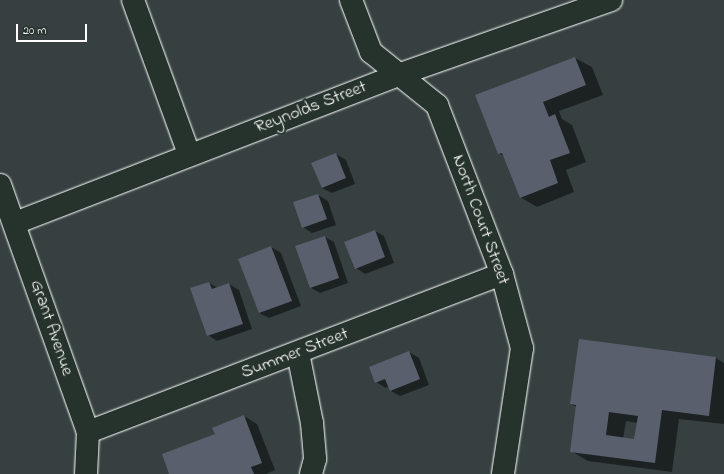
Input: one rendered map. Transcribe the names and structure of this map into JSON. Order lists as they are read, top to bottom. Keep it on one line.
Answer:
{"streets":{"street":["Reynolds Street","North Court Street","Grant Avenue","Summer Street"]},"crossings":[["Reynolds Street","North Court Street"],["Reynolds Street","Grant Avenue"],["North Court Street","Summer Street"],["Grant Avenue","Summer Street"]],"scale_bar":"20 m"}
